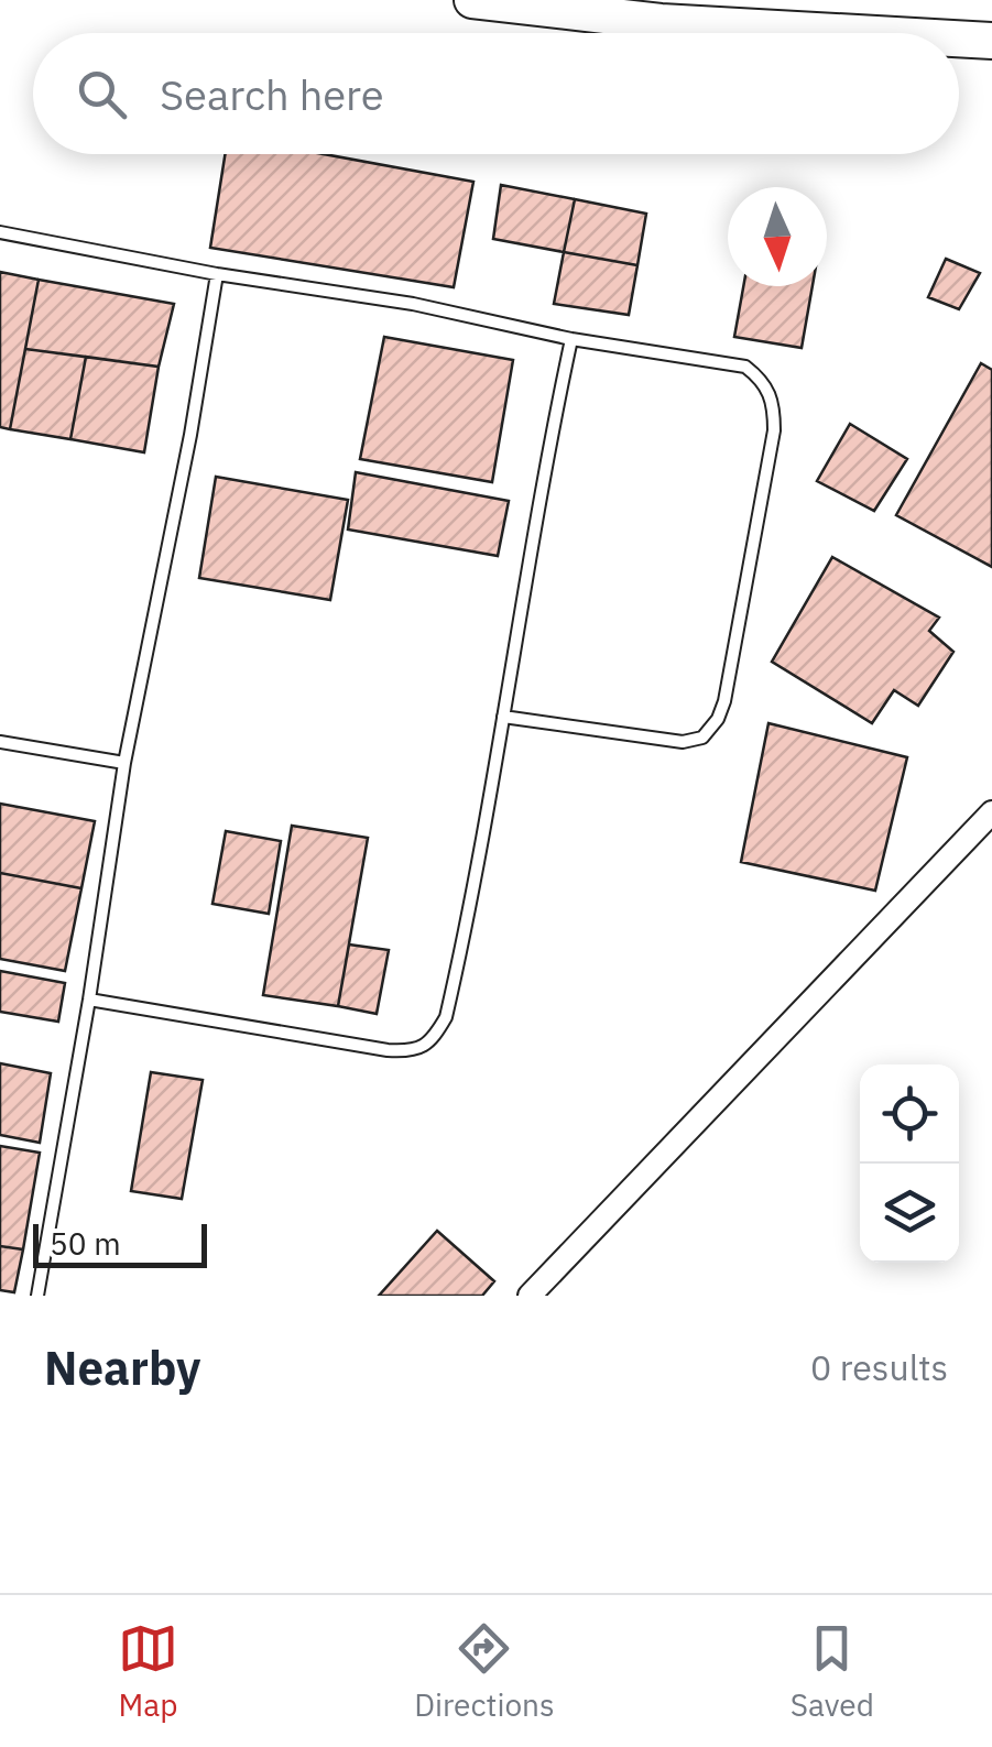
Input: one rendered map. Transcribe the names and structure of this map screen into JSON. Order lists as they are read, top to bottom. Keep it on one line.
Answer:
{"scale_bar":"50 m","north":"bottom","page":{"search":"Search here","scale":"50 m","heading":["Nearby","0 results"],"nav":["Map","Directions","Saved"]}}
